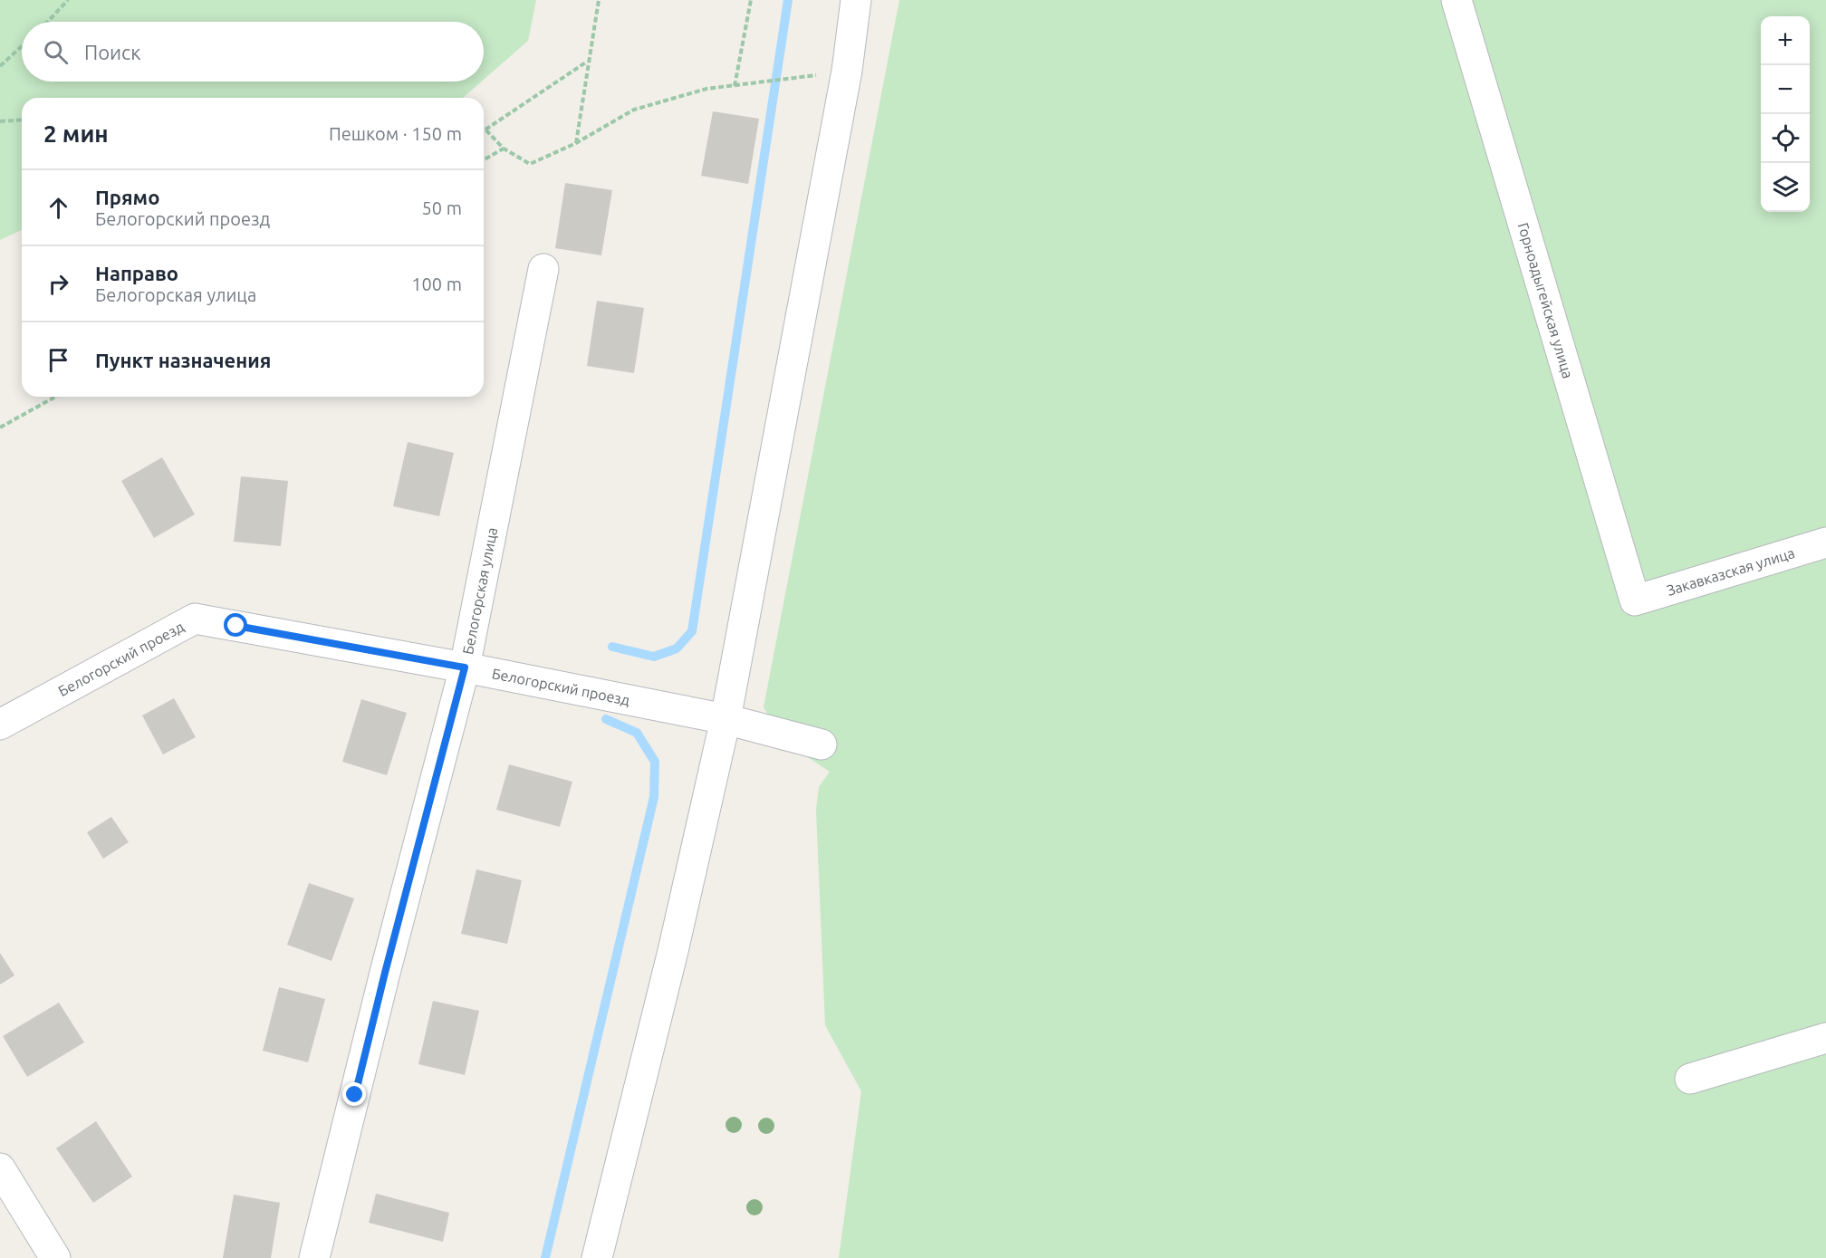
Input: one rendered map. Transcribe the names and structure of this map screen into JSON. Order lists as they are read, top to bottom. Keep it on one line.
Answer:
{"streets":{"street":["Горноадыгейская улица","Закавказская улица","Белогорская улица","Белогорский проезд"]},"crossings":[["Горноадыгейская улица","Закавказская улица"],["Белогорская улица","Белогорский проезд"]],"page":{"map_buttons":["+","−"],"search":"Поиск","heading":["2 мин","Пешком · 150 m"],"list":[["Прямо","Белогорский проезд","50 m"],["Направо","Белогорская улица","100 m"],"Пункт назначения"]}}
